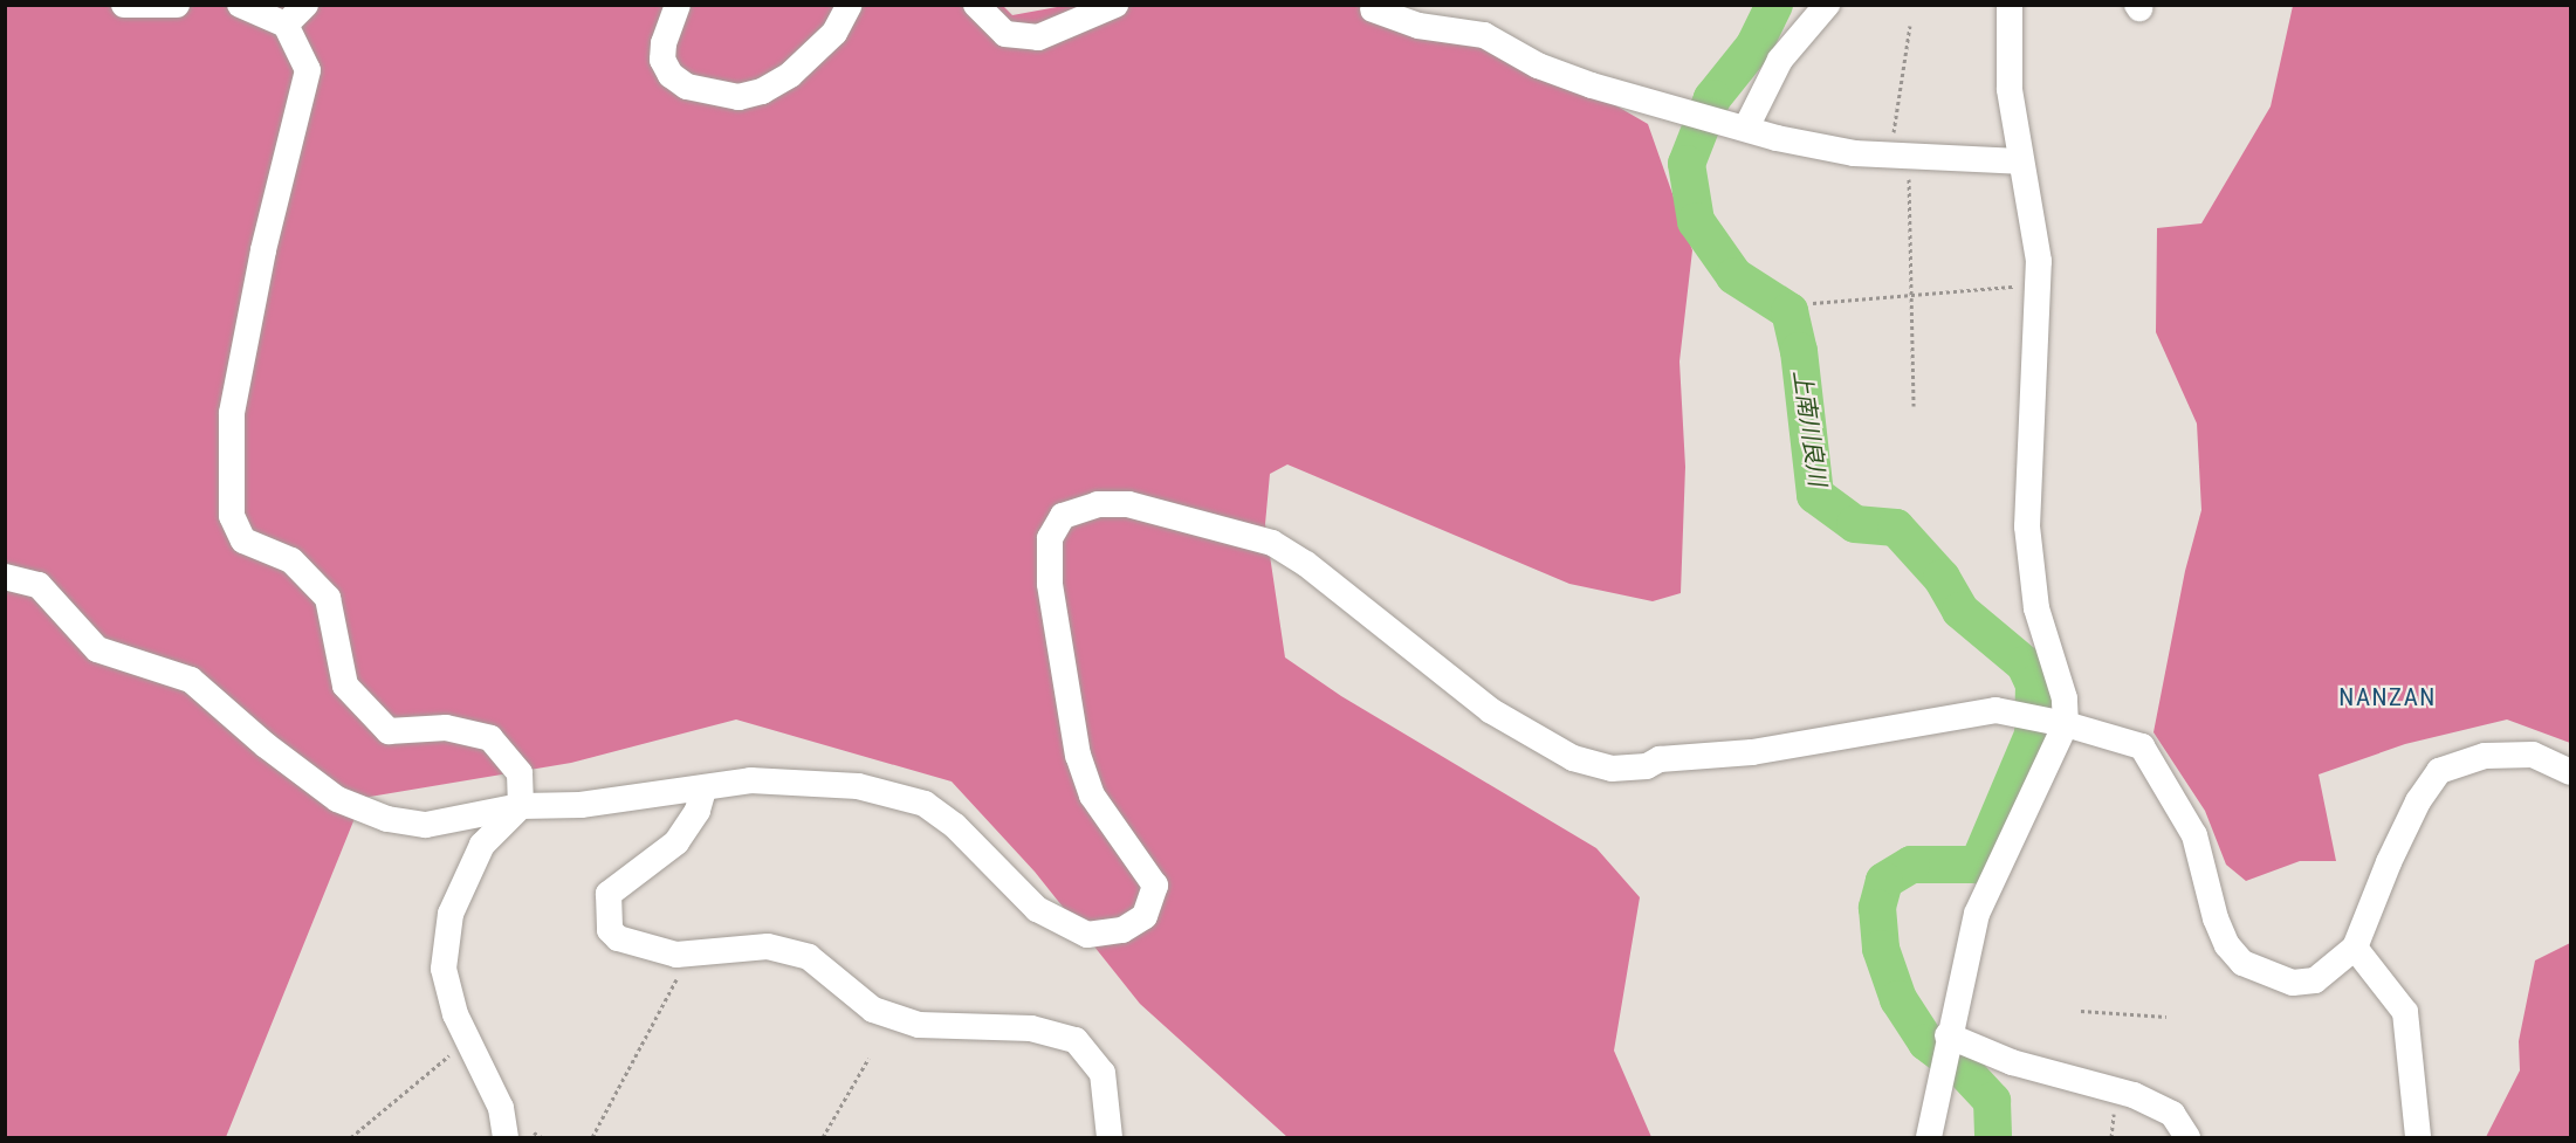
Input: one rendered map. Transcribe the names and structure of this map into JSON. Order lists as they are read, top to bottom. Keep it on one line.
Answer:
{"districts":["NANZAN"],"water":["上南川良川"]}
